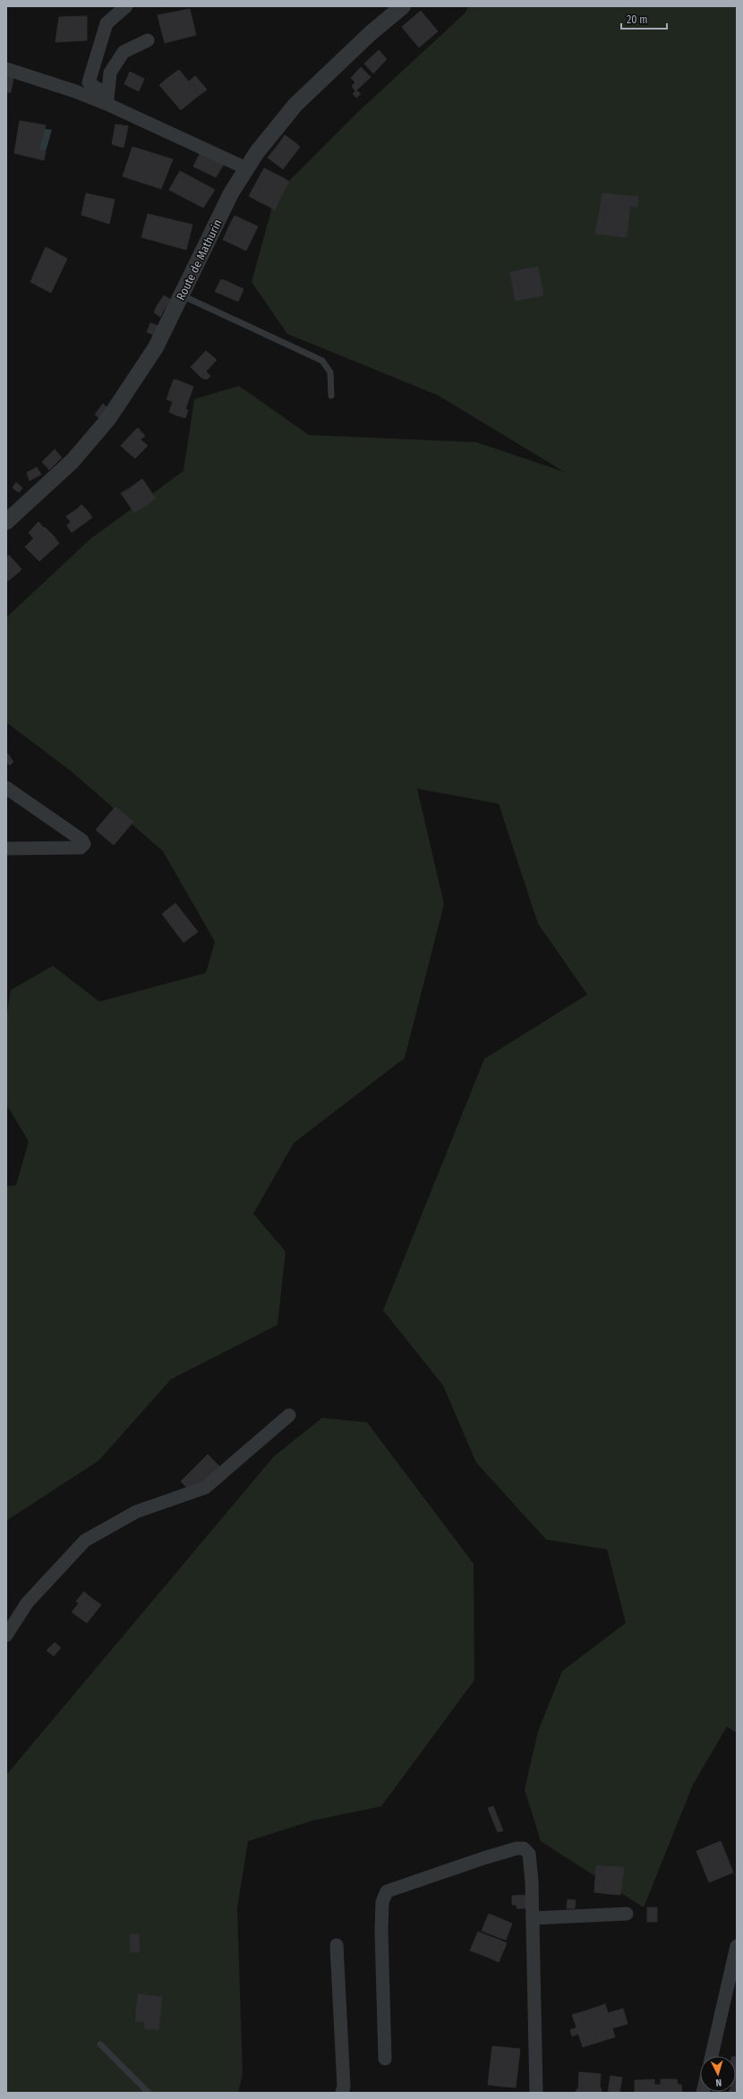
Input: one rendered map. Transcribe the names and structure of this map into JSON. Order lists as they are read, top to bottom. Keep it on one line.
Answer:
{"streets":{"street":["Route de Mathurin"]},"scale_bar":"20 m","north":"bottom"}
